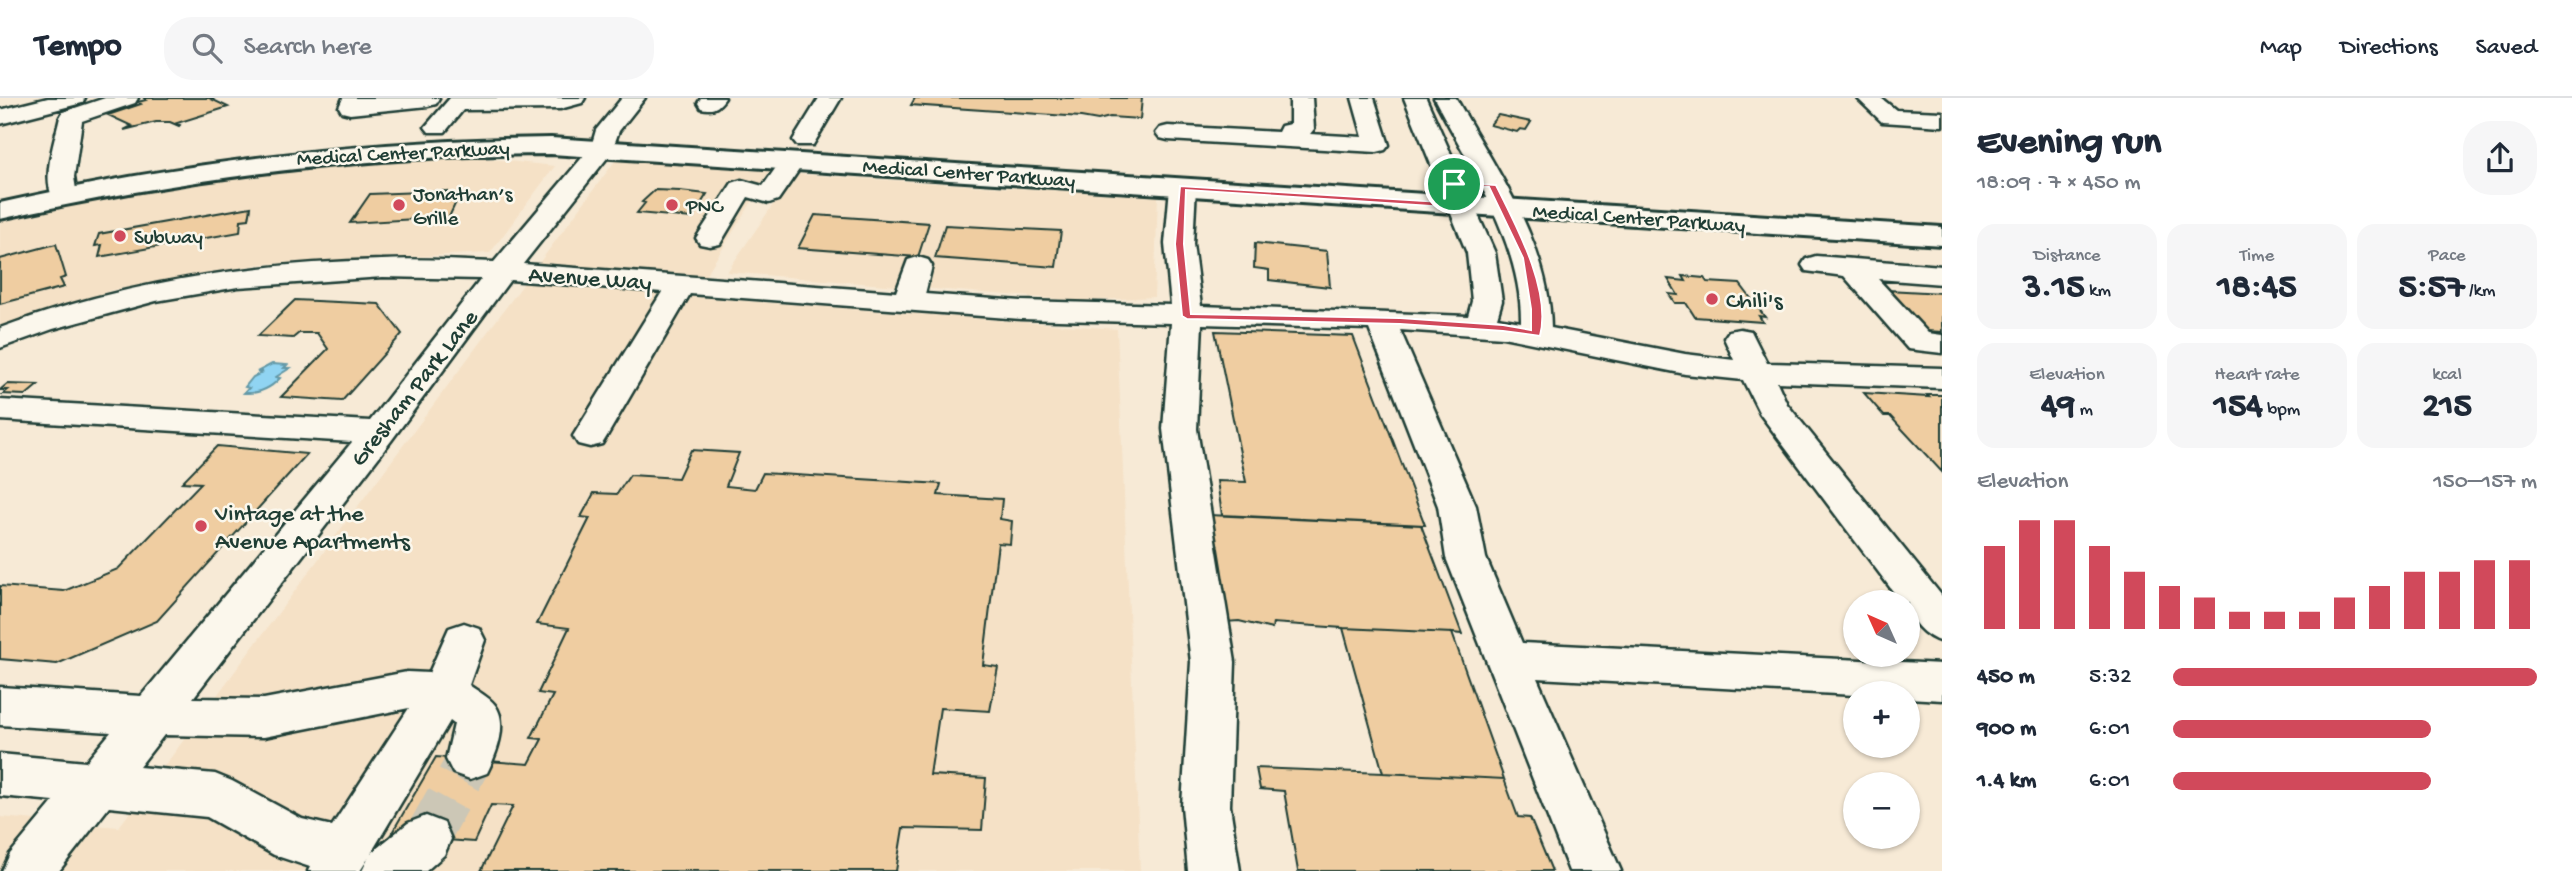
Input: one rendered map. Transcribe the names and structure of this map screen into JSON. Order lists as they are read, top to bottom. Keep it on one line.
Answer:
{"streets":{"main road":["Medical Center Parkway"],"street":["Avenue Way","Gresham Park Lane"]},"crossings":[["Medical Center Parkway","Gresham Park Lane"],["Avenue Way","Gresham Park Lane"]],"places":["Jonathan’s Grille","PNC","Subway","Chili's","Vintage at the Avenue Apartments"],"north":"top left","page":{"header":"Tempo","search":"Search here","nav":["Map","Directions","Saved"],"heading":["Evening run","18:09 · 7 × 450 m"],"stats":[["Distance","3.15 km"],["Time","18:45"],["Pace","5:57 /km"],["Elevation","49 m"],["Heart rate","154 bpm"],["kcal","215"]],"chart":["Elevation","150–157 m"],"map_buttons":["+","−"],"list":[{"name":"450 m","note":"5:32"},{"name":"900 m","note":"6:01"},{"name":"1.4 km","note":"6:01"}]}}
